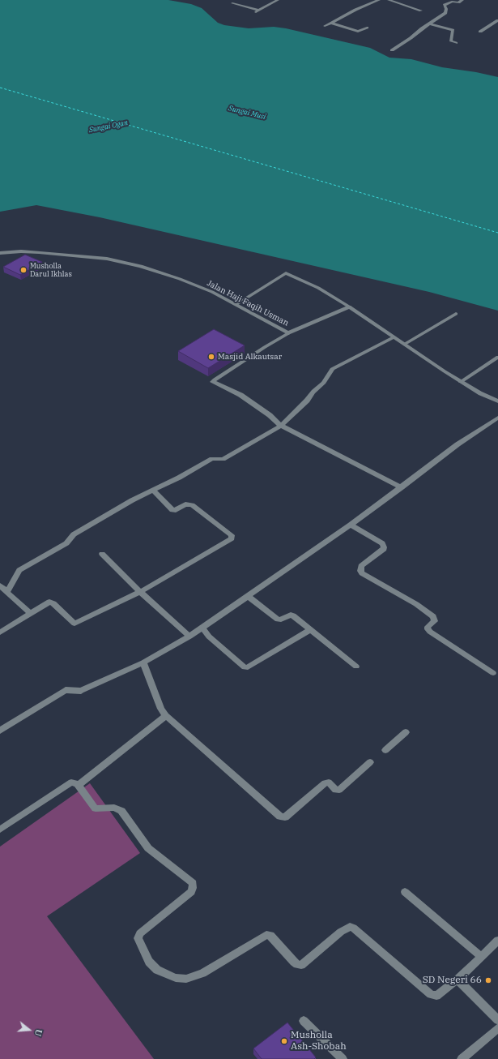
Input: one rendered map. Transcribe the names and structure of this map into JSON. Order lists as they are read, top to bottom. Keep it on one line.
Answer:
{"streets":{"street":["Jalan Haji Faqih Usman"]},"water":["Sungai Musi","Sungai Ogan"],"places":["Musholla Darul Ikhlas","Masjid Alkautsar","SD Negeri 66","Musholla Ash-Shobah"],"north":"right"}
